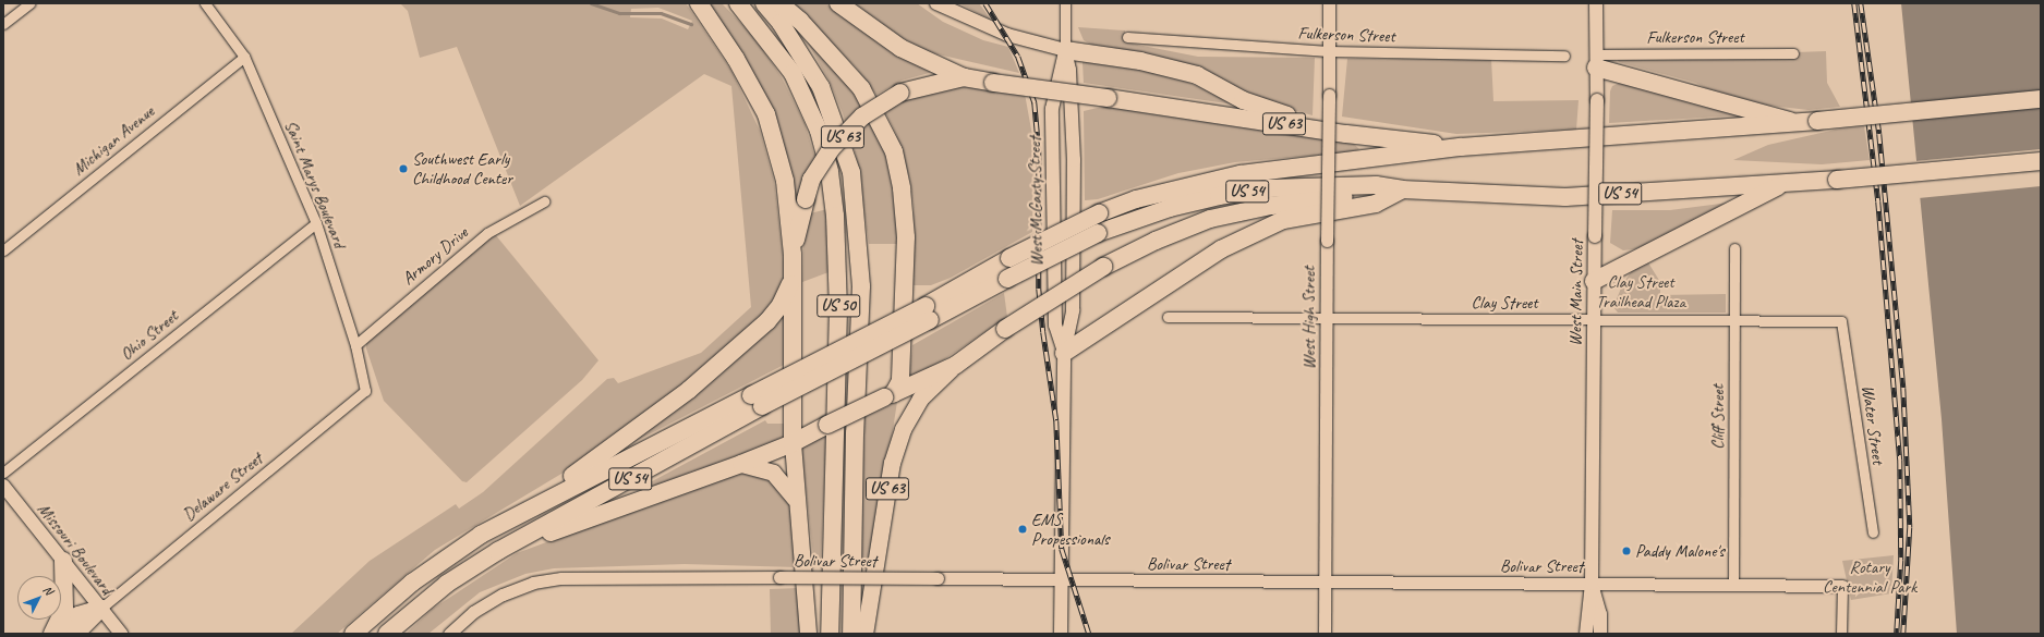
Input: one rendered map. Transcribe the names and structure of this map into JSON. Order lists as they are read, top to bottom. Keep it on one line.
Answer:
{"streets":{"highway":["US 63","US 54","US 50"],"main road":["West McCarty Street","West Main Street","Missouri Boulevard"],"street":["Fulkerson Street","Michigan Avenue","Saint Marys Boulevard","Armory Drive","Clay Street","West High Street","Ohio Street","Cliff Street","Water Street","Delaware Street","Bolivar Street"]},"crossings":[["Fulkerson Street","West Main Street"],["Fulkerson Street","West High Street"],["US 63","US 54"],["Michigan Avenue","Saint Marys Boulevard"],["Saint Marys Boulevard","Armory Drive"],["Saint Marys Boulevard","Ohio Street"],["Saint Marys Boulevard","Delaware Street"],["West McCarty Street","Bolivar Street"],["West Main Street","Clay Street"],["West Main Street","Bolivar Street"],["Clay Street","West High Street"],["Clay Street","Cliff Street"],["Clay Street","Water Street"],["West High Street","Bolivar Street"],["Cliff Street","Bolivar Street"],["Delaware Street","Missouri Boulevard"]],"parks":["Clay Street Trailhead Plaza","Rotary Centennial Park"],"places":["Southwest Early Childhood Center","EMS Propessionals","Paddy Malone's"],"north":"top right"}
